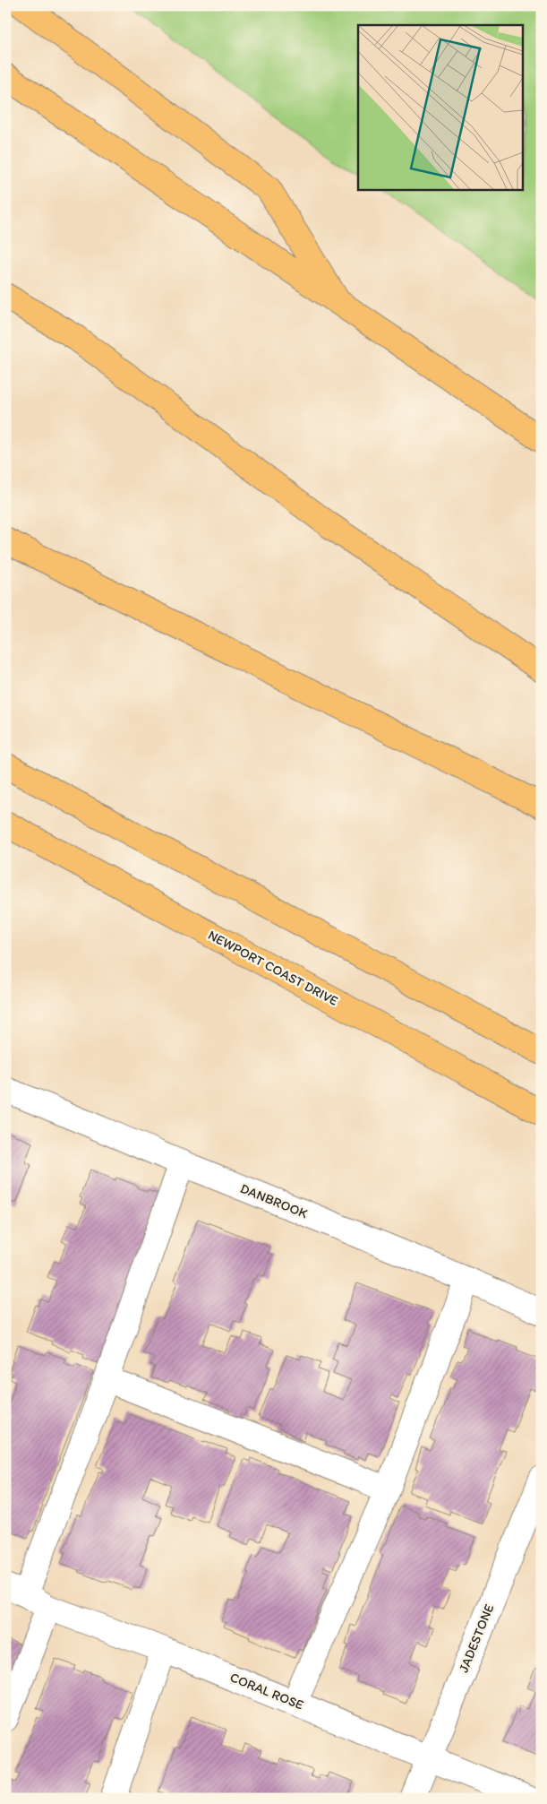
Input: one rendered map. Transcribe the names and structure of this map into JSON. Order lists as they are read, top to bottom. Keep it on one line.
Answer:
{"streets":{"main road":["NEWPORT COAST DRIVE"],"street":["DANBROOK","JADESTONE","CORAL ROSE"]},"crossings":[["JADESTONE","CORAL ROSE"]]}
